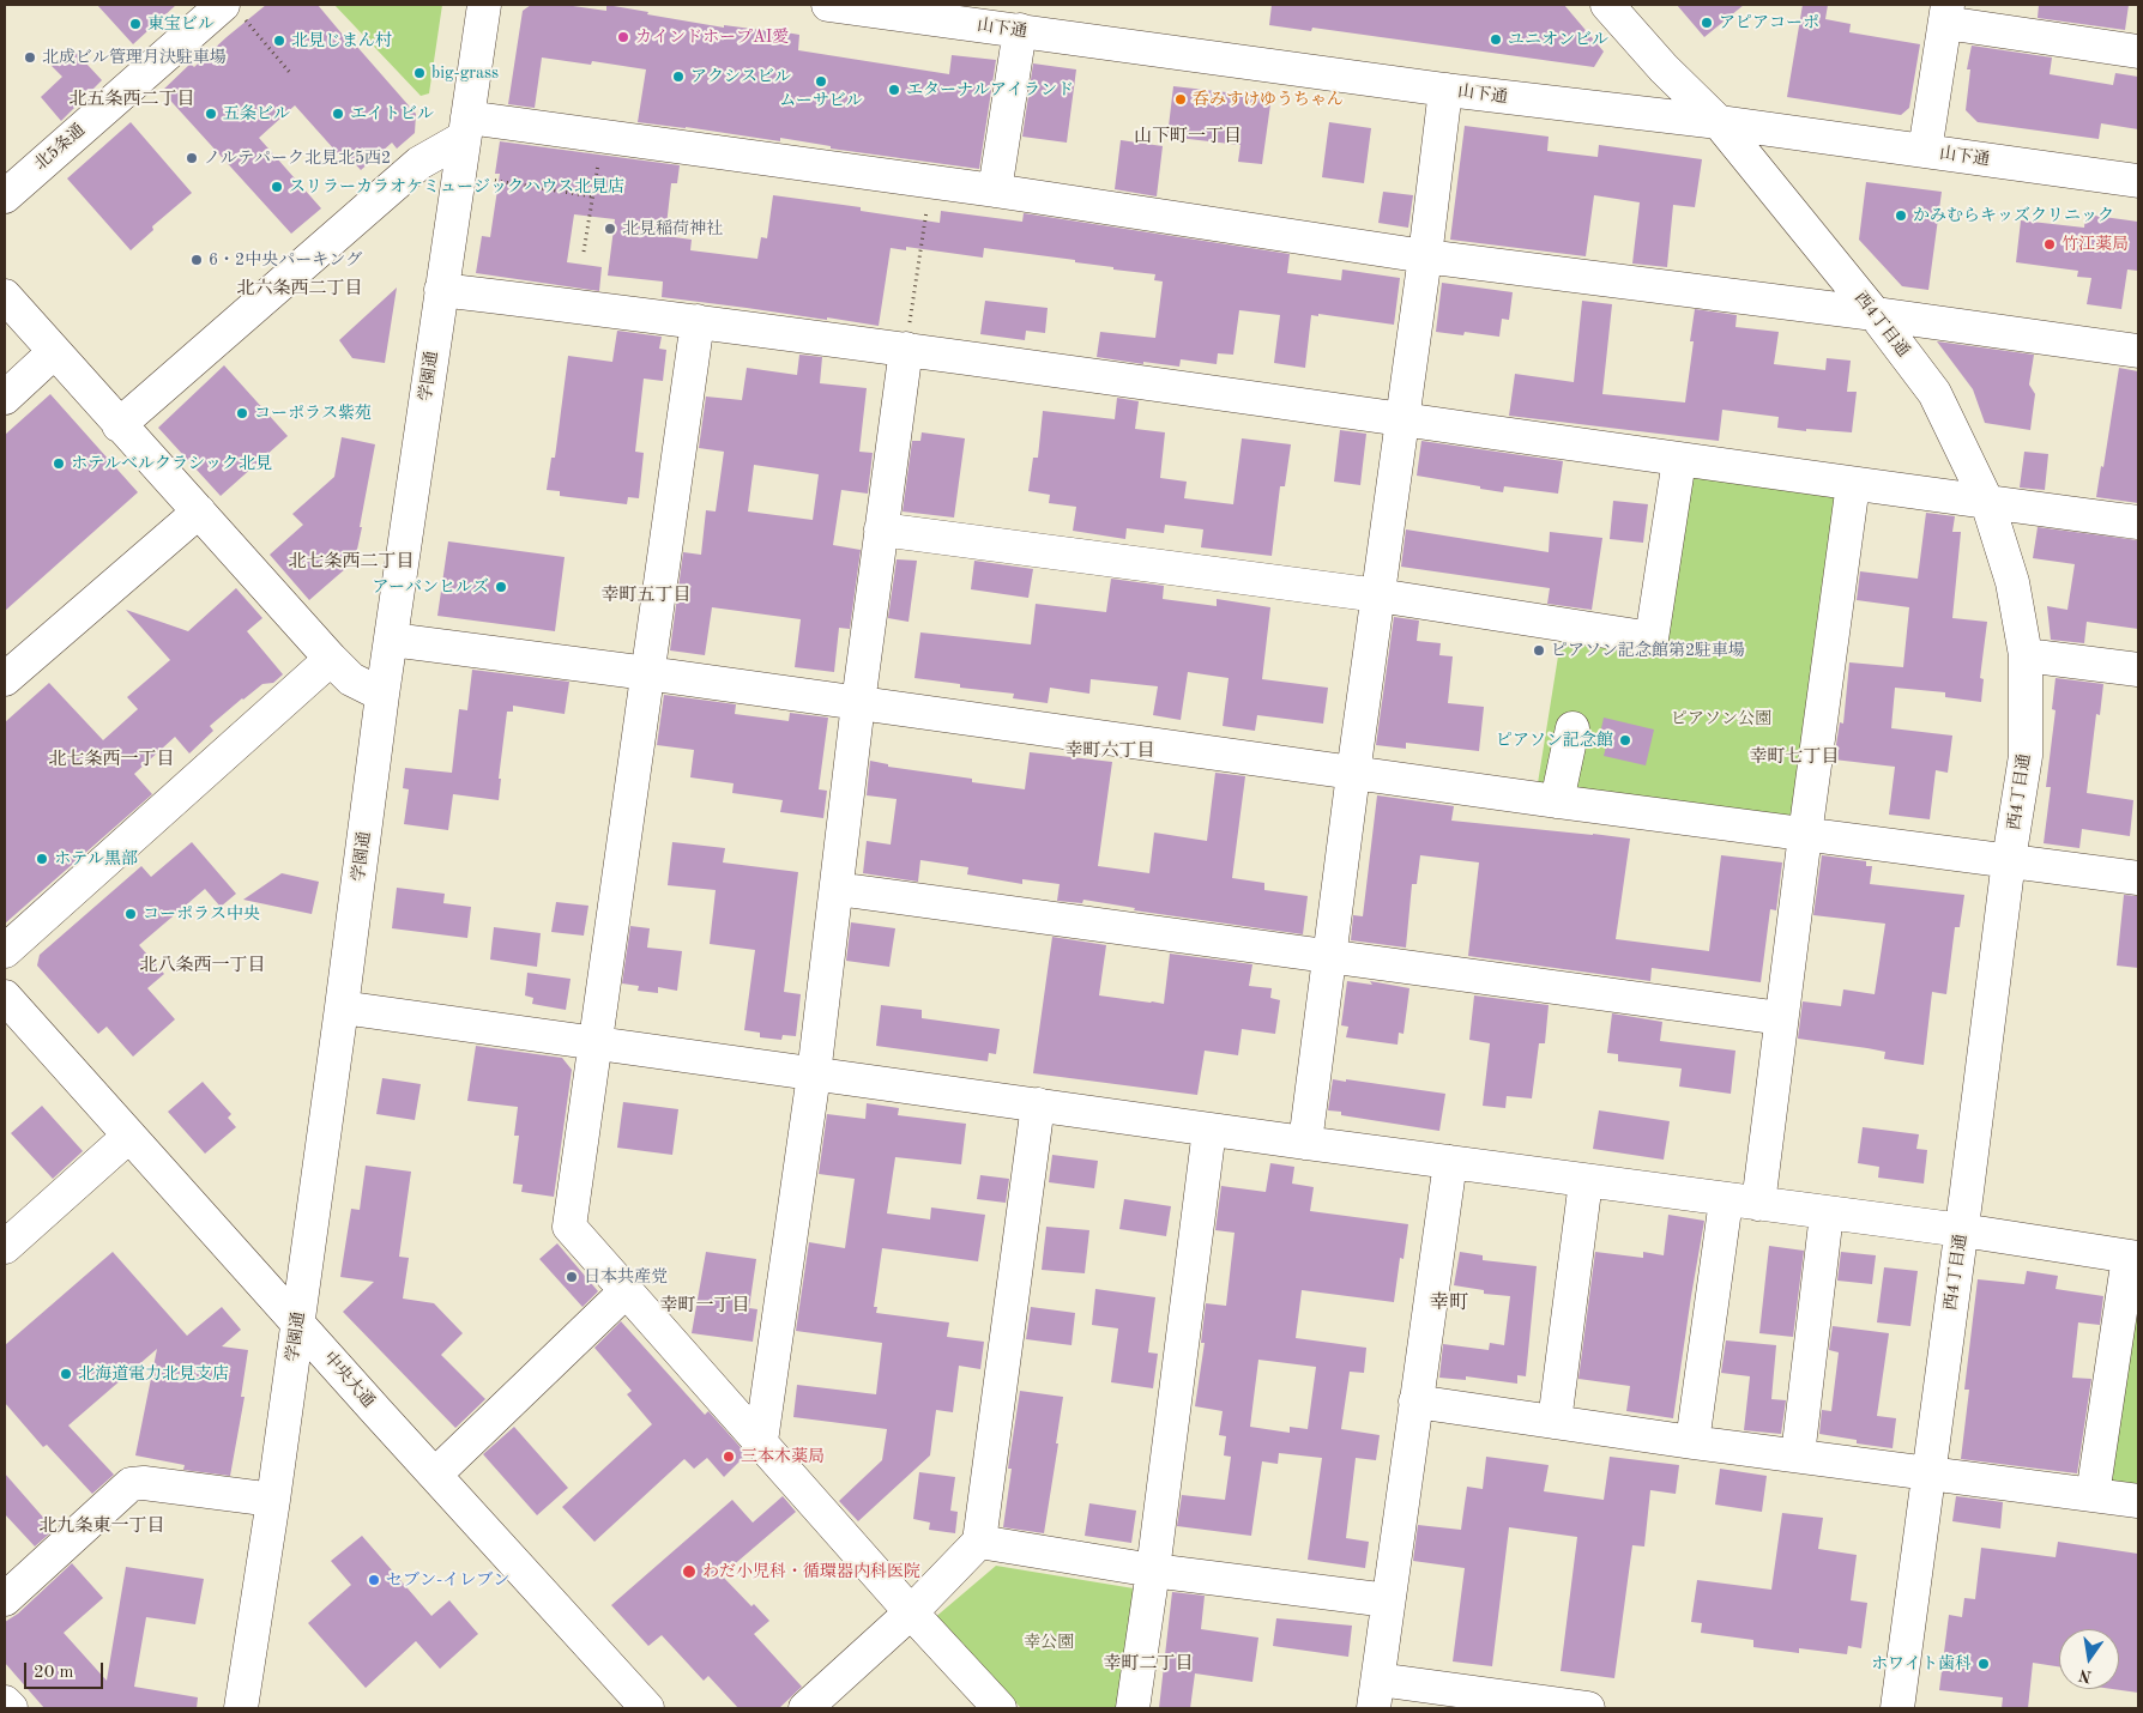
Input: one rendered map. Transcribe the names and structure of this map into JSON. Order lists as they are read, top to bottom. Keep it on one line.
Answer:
{"streets":{"street":["山下通","北5条通","西4丁目通","学園通","中央大通"]},"crossings":[["山下通","西4丁目通"],["学園通","中央大通"]],"districts":["北五条西二丁目","山下町一丁目","北六条西二丁目","北七条西二丁目","幸町五丁目","幸町六丁目","幸町七丁目","北七条西一丁目","北八条西一丁目","幸町","幸町一丁目","北九条東一丁目","幸町二丁目"],"parks":["ピアソン公園","幸公園"],"places":["アピアコーポ","東宝ビル","カインドホープAI愛","ユニオンビル","北見じまん村","北成ビル管理月決駐車場","big-grass","アクシスビル","ムーサビル","エターナルアイランド","呑みすけゆうちゃん","五条ビル","エイトビル","ノルテパーク北見北5西2","スリラーカラオケミュージックハウス北見店","かみむらキッズクリニック","北見稲荷神社","竹江薬局","6・2中央パーキング","コーポラス紫苑","ホテルベルクラシック北見","アーバンヒルズ","ピアソン記念館第2駐車場","ピアソン記念館","ホテル黒部","コーポラス中央","日本共産党","北海道電力北見支店","三本木薬局","わだ小児科・循環器内科医院","セブン-イレブン","ホワイト歯科"],"scale_bar":"20 m","north":"bottom"}
